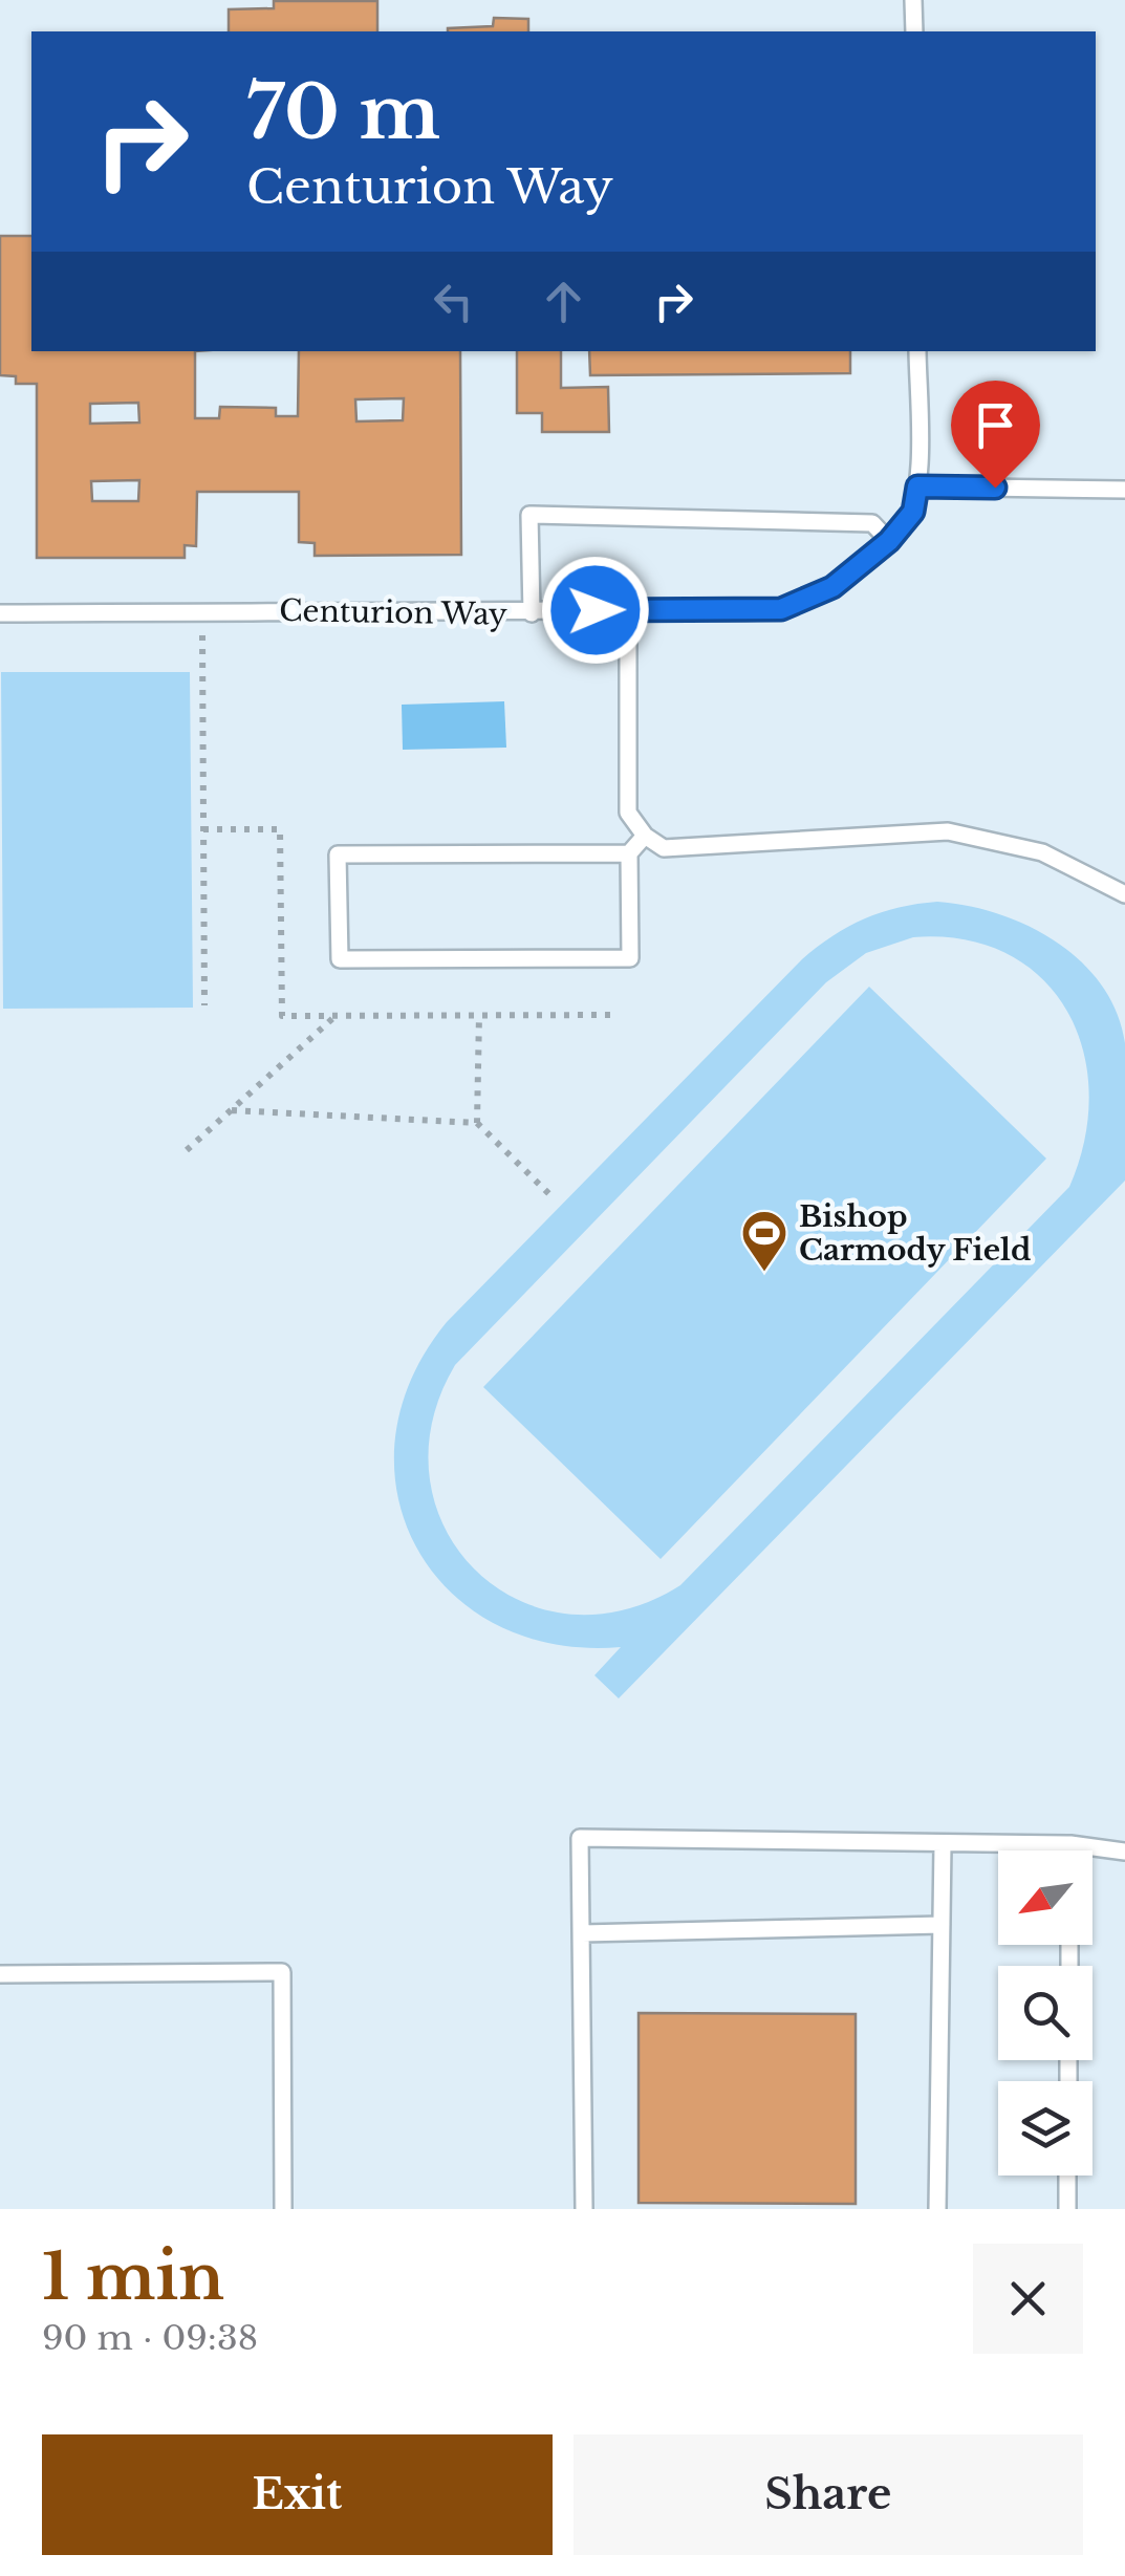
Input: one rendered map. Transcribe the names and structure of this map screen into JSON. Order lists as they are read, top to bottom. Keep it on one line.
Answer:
{"streets":{"lane":["Centurion Way"]},"places":{"sports":["Bishop Carmody Field"]},"north":"bottom left","page":{"turn":["70 m","Centurion Way"],"heading":["1 min","90 m · 09:38"],"buttons":["Exit","Share"]}}
